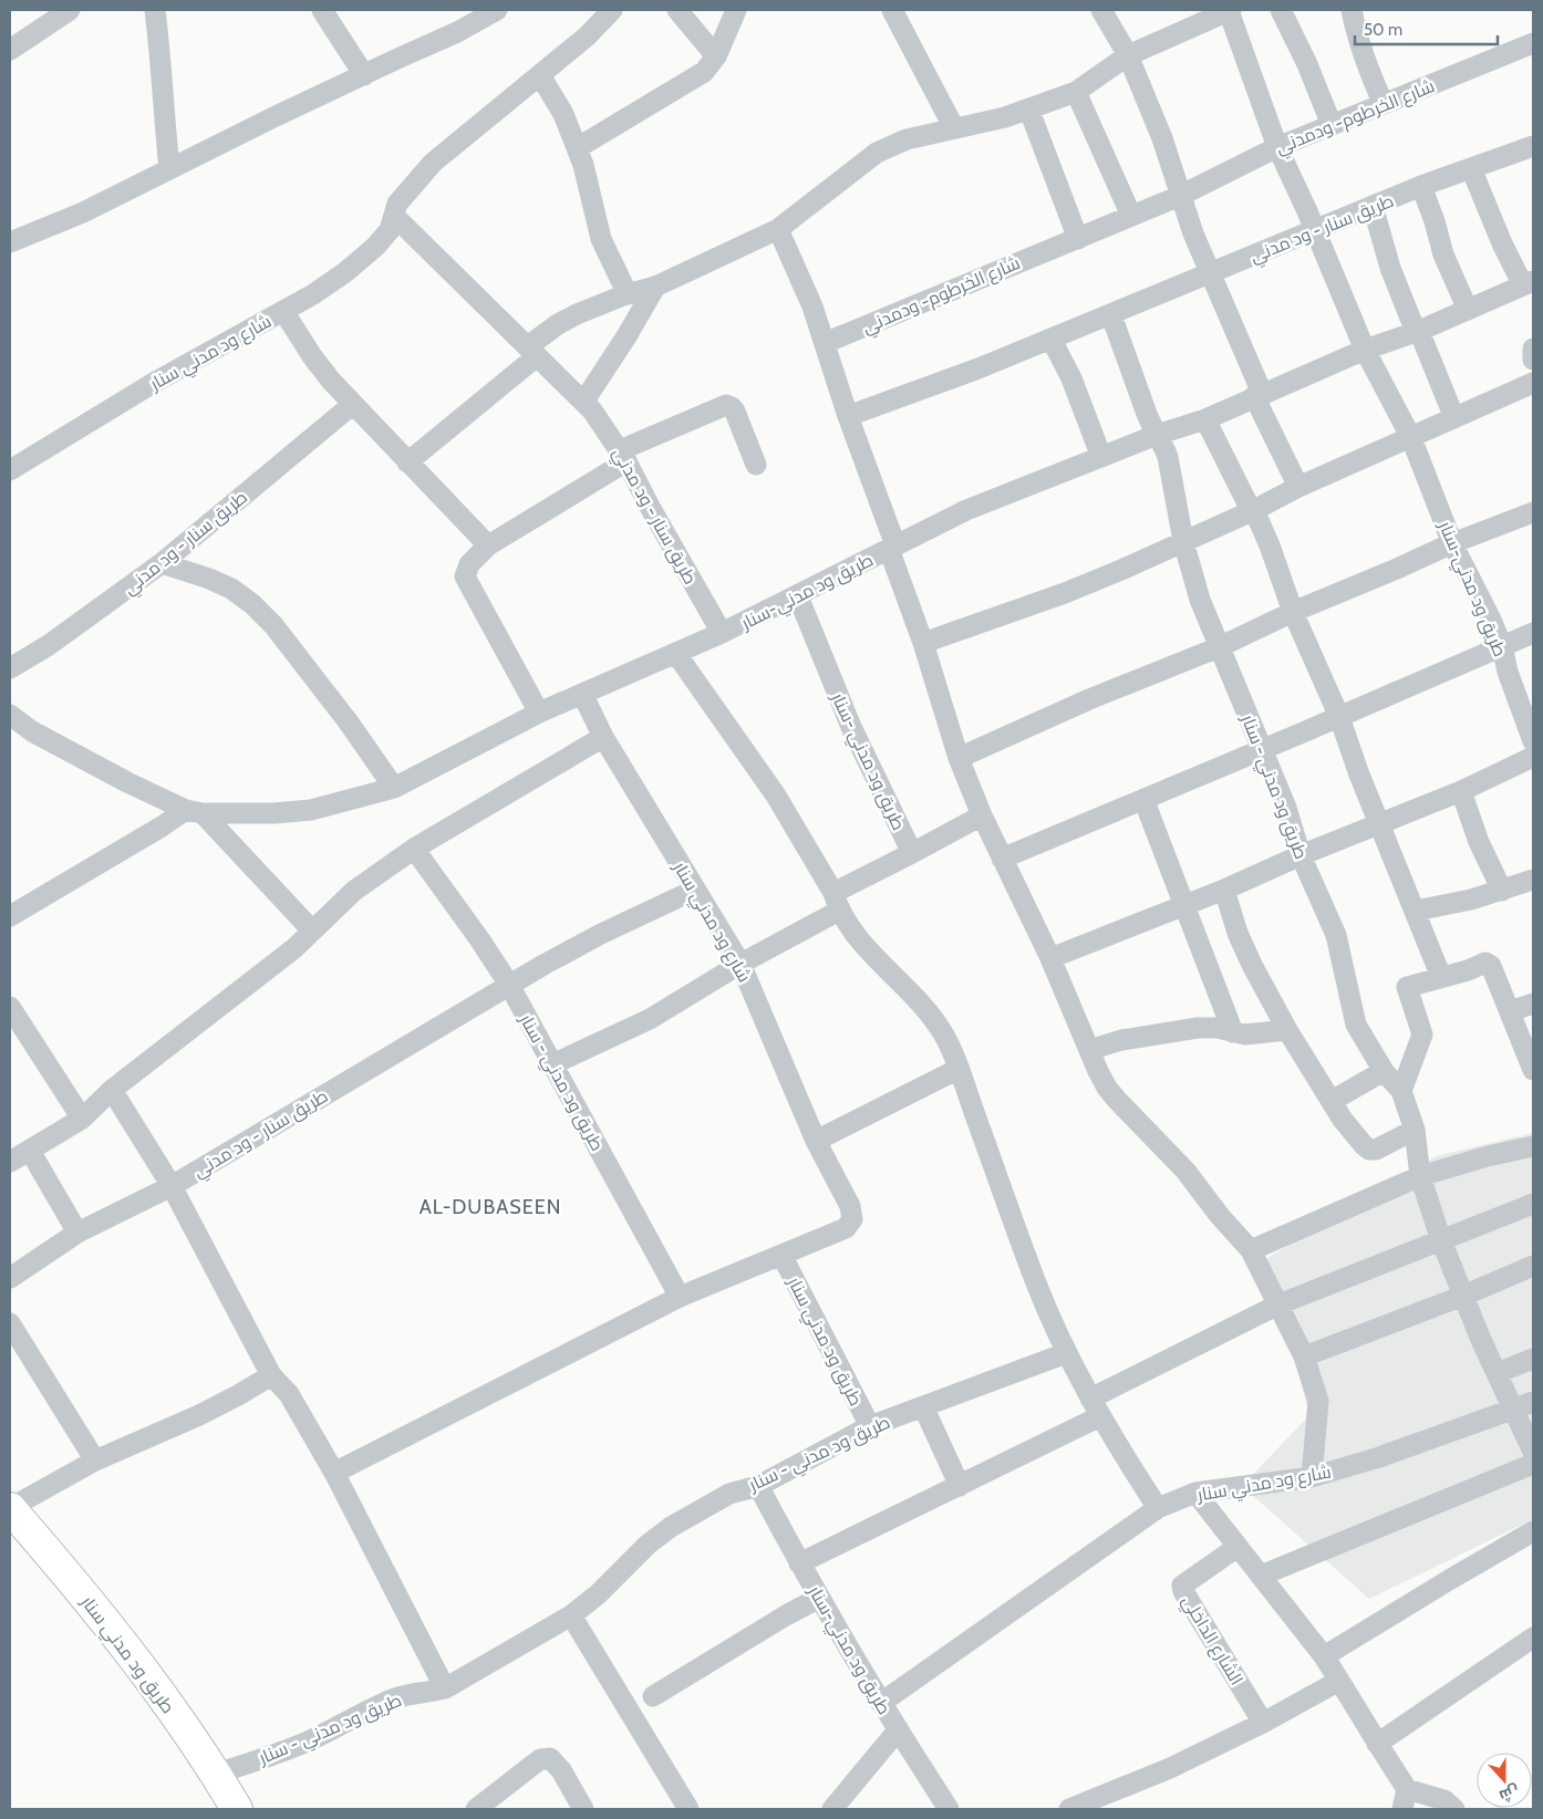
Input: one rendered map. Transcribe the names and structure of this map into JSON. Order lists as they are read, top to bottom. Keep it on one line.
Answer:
{"streets":{"highway":["طريق ود مدني سنار"],"street":["شارع الخرطوم- ودمدني","طريق سنار - ود مدني","شارع ود مدني سنار","طريق ود مدني-سنار","طريق ود مدني -سنار","طريق ود مدني - سنار","الشارع الداخلي"]},"crossings":[["شارع الخرطوم- ودمدني","طريق ود مدني-سنار"],["طريق سنار - ود مدني","شارع ود مدني سنار"],["طريق سنار - ود مدني","طريق ود مدني-سنار"],["طريق سنار - ود مدني","طريق ود مدني - سنار"],["شارع ود مدني سنار","طريق ود مدني-سنار"],["شارع ود مدني سنار","طريق ود مدني سنار"],["طريق ود مدني-سنار","طريق ود مدني -سنار"],["طريق ود مدني-سنار","طريق ود مدني - سنار"],["طريق ود مدني - سنار","طريق ود مدني سنار"]],"districts":["AL-DUBASEEN"],"scale_bar":"50 m","north":"bottom"}
